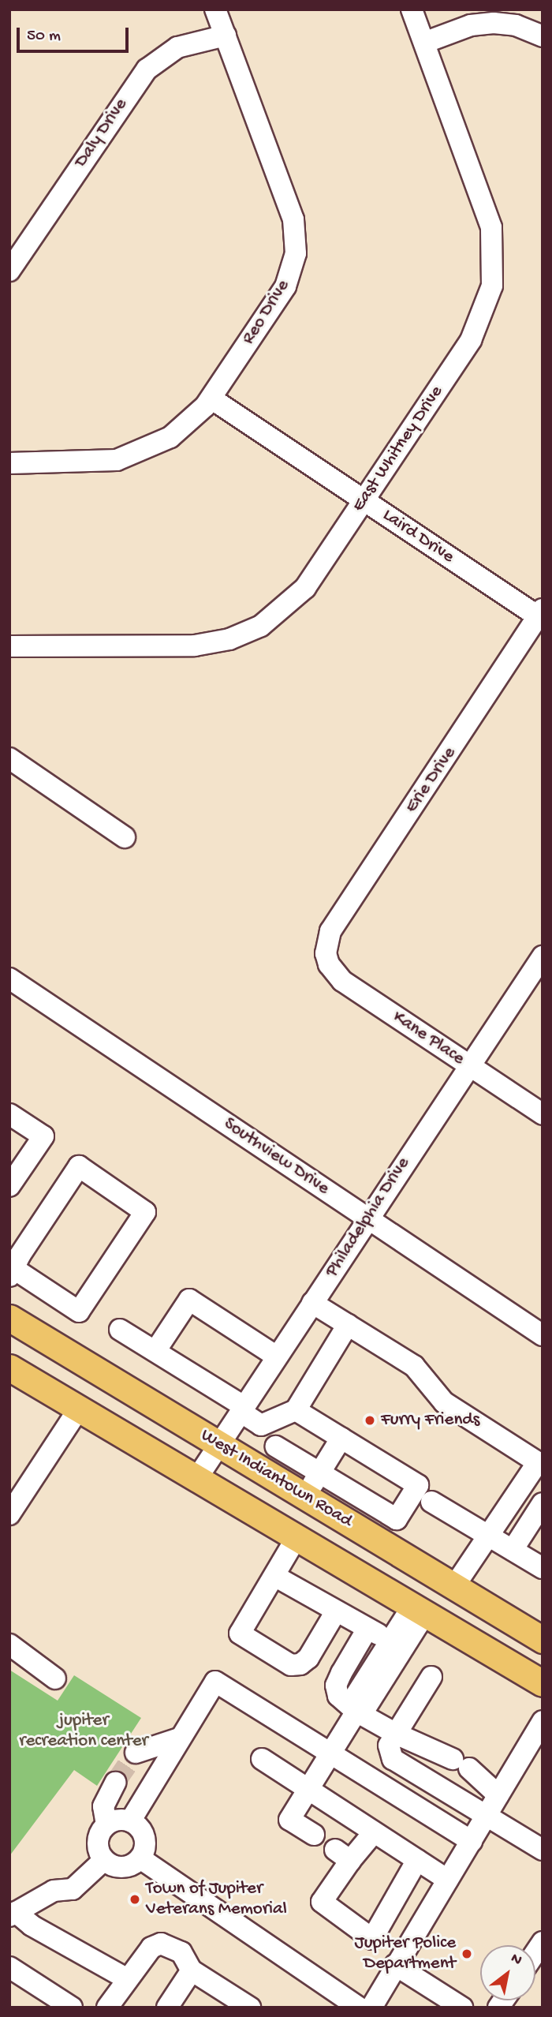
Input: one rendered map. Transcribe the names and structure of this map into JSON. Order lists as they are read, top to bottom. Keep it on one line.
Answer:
{"streets":{"main road":["West Indiantown Road"],"street":["Daly Drive","Reo Drive","East Whitney Drive","Laird Drive","Erie Drive","Kane Place","Southview Drive","Philadelphia Drive"]},"crossings":[["Daly Drive","Reo Drive"],["Reo Drive","Laird Drive"],["East Whitney Drive","Laird Drive"],["Laird Drive","Erie Drive"],["Erie Drive","Kane Place"],["Kane Place","Philadelphia Drive"],["Southview Drive","Philadelphia Drive"],["Philadelphia Drive","West Indiantown Road"]],"parks":["jupiter recreation center"],"places":["Furry Friends","Town of Jupiter Veterans Memorial","Jupiter Police Department"],"scale_bar":"50 m","north":"top right"}
